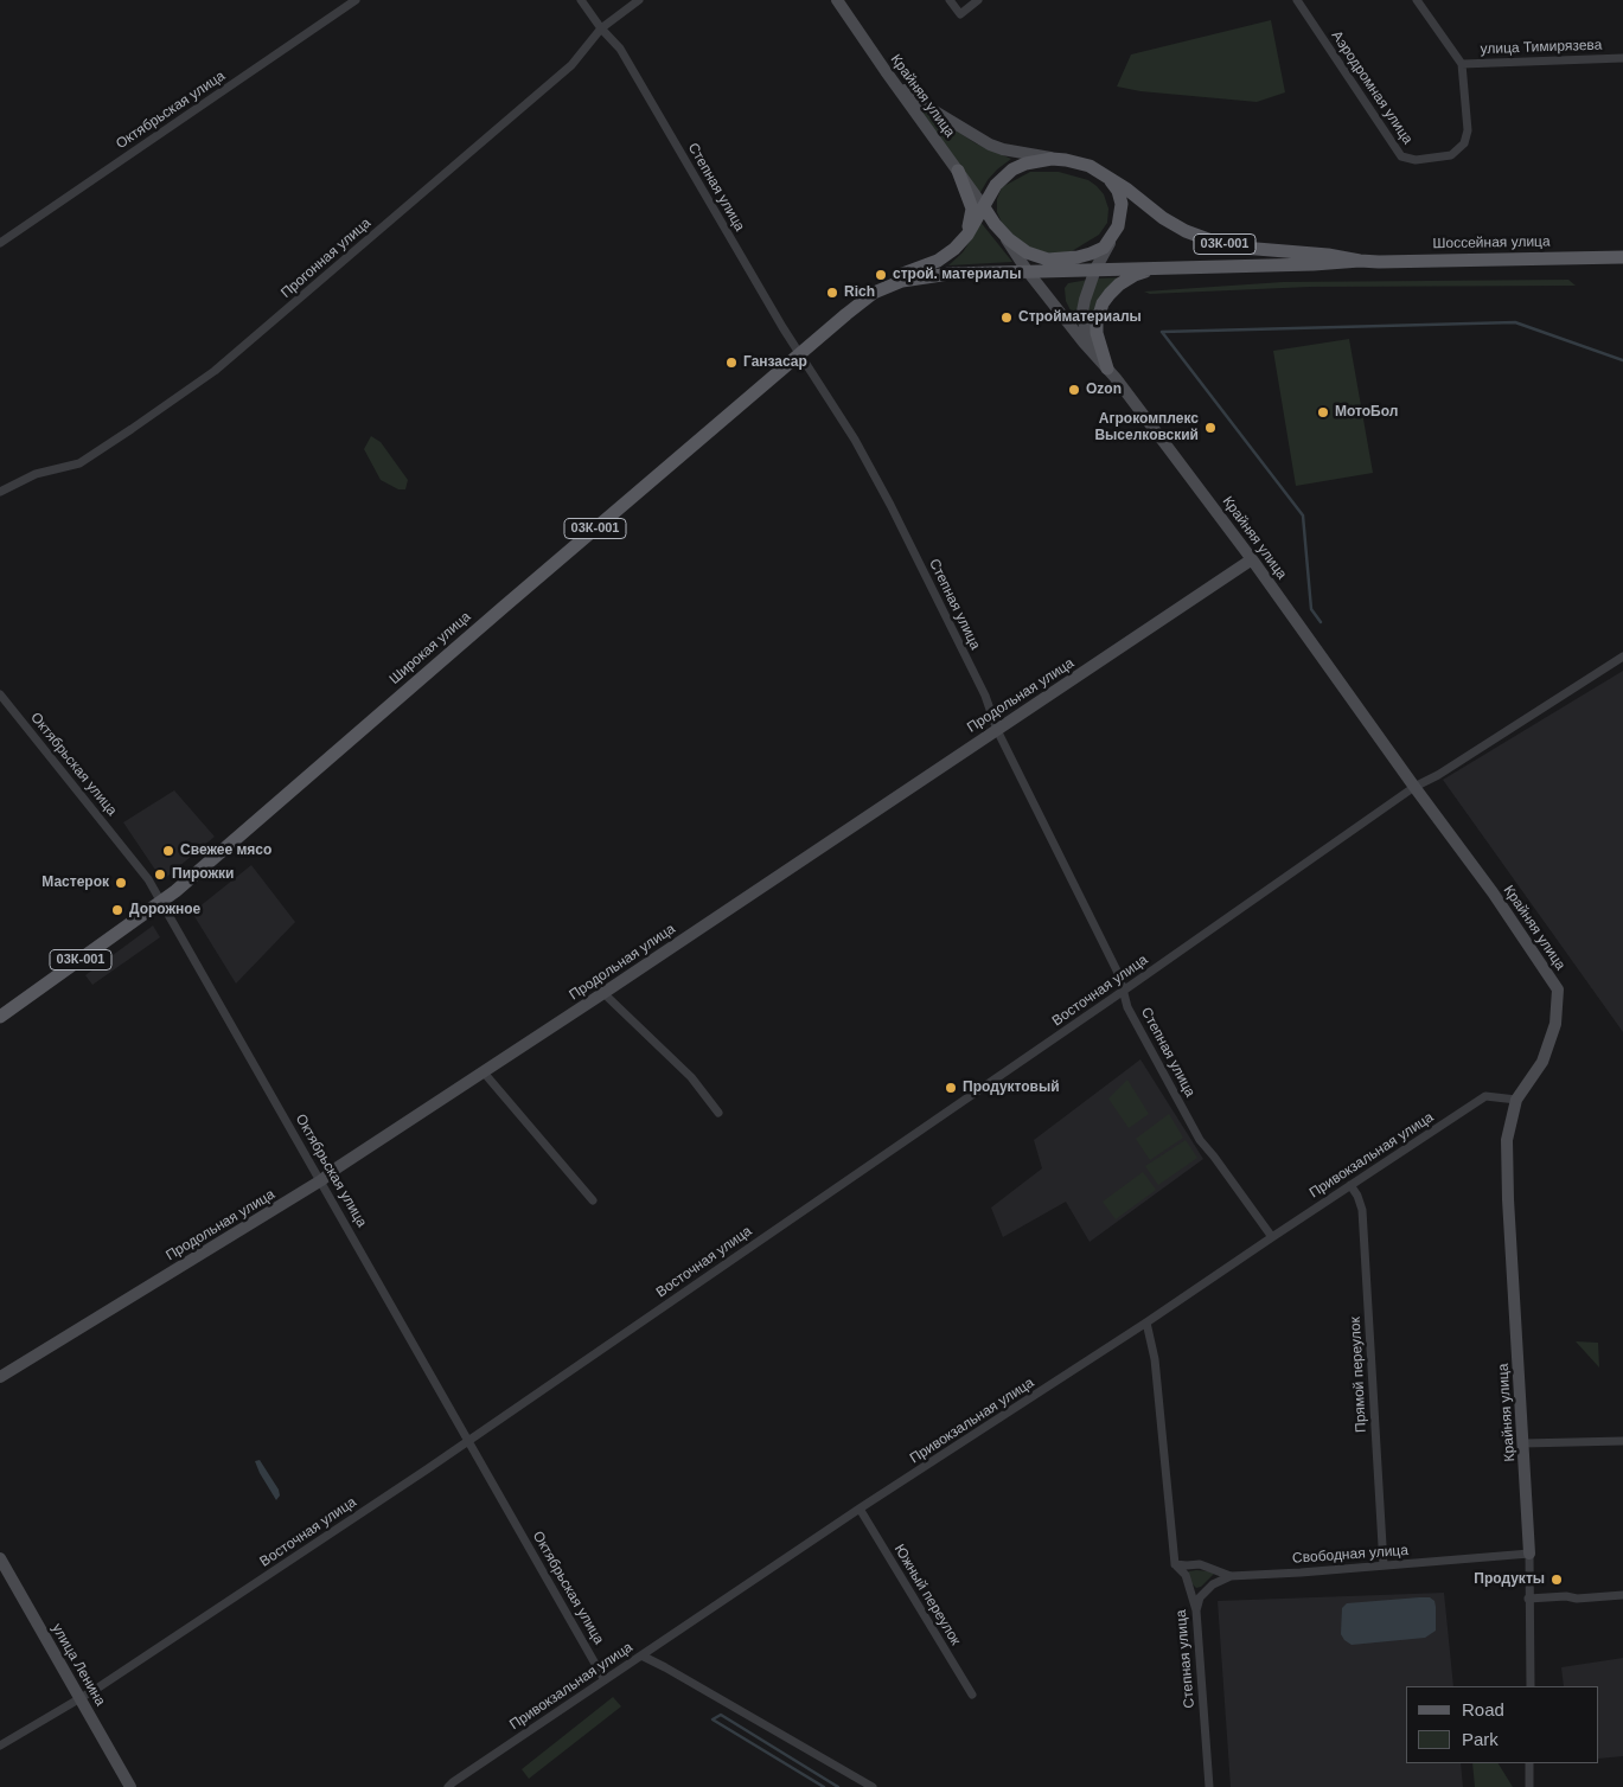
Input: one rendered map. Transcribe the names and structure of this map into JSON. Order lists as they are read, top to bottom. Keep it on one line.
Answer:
{"streets":{"main road":["Шоссейная улица","03К-001","Широкая улица"],"street":["улица Тимирязева","Аэродромная улица","Крайняя улица","Октябрьская улица","Степная улица","Прогонная улица","Продольная улица","Восточная улица","Привокзальная улица","Прямой переулок","Свободная улица","Южный переулок","улица Ленина"]},"crossings":[["улица Тимирязева","Аэродромная улица"],["Крайняя улица","03К-001"],["Крайняя улица","Продольная улица"],["Крайняя улица","Восточная улица"],["Крайняя улица","Привокзальная улица"],["Крайняя улица","Свободная улица"],["Октябрьская улица","Широкая улица"],["Октябрьская улица","Продольная улица"],["Октябрьская улица","Восточная улица"],["Октябрьская улица","Привокзальная улица"],["Степная улица","Прогонная улица"],["Степная улица","Широкая улица"],["Степная улица","Продольная улица"],["Степная улица","Восточная улица"],["Степная улица","Привокзальная улица"],["Степная улица","Свободная улица"],["Шоссейная улица","03К-001"],["03К-001","Широкая улица"],["Восточная улица","улица Ленина"],["Привокзальная улица","Прямой переулок"],["Привокзальная улица","Южный переулок"],["Прямой переулок","Свободная улица"]],"places":["строй. материалы","Rich","Стройматериалы","Ганзасар","Ozon","МотоБол","Агрокомплекс Выселковский","Свежее мясо","Пирожки","Мастерок","Дорожное","Продуктовый","Продукты"],"legend":["Road","Park"]}
